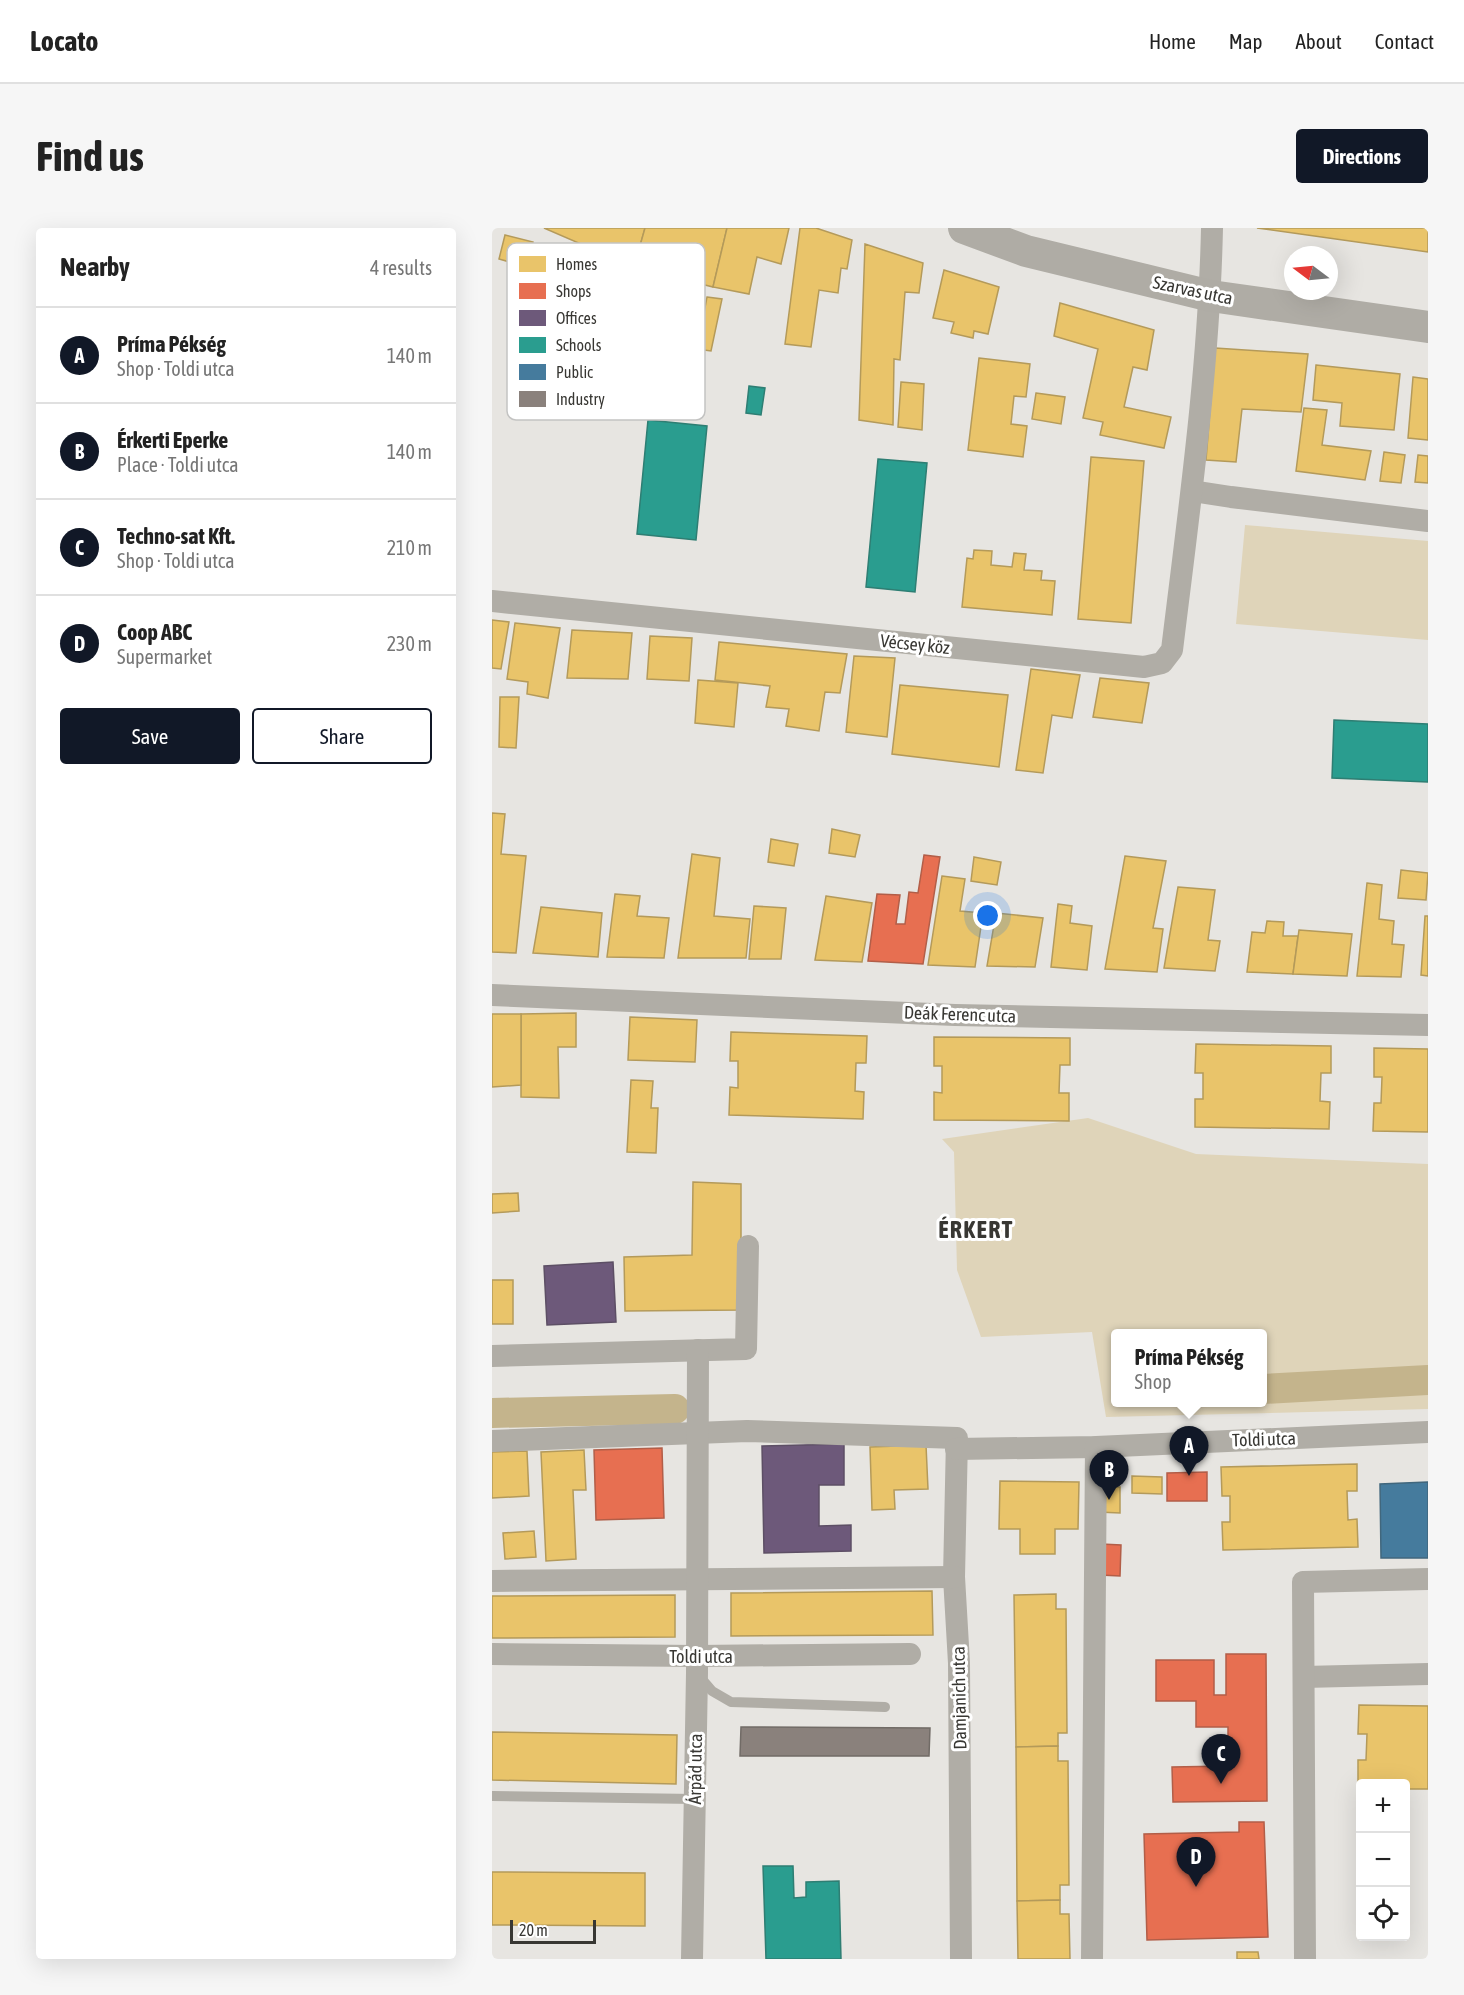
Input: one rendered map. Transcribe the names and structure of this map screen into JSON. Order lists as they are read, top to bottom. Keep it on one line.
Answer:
{"streets":{"street":["Szarvas utca","Vécsey köz","Deák Ferenc utca","Toldi utca","Damjanich utca","Árpád utca"]},"crossings":[["Szarvas utca","Vécsey köz"],["Toldi utca","Damjanich utca"],["Toldi utca","Árpád utca"]],"districts":["ÉRKERT"],"legend":["Homes","Shops","Offices","Schools","Public","Industry"],"scale_bar":"20 m","north":"left","page":{"header":"Locato","nav":["Home","Map","About","Contact"],"buttons":["Directions",["Save","Share"]],"title":"Find us","heading":["Nearby","4 results"],"list":[{"mark":"A","name":"Príma Pékség","note":"Shop · Toldi utca","value":"140 m"},{"mark":"B","name":"Érkerti Eperke","note":"Place · Toldi utca","value":"140 m"},{"mark":"C","name":"Techno-sat Kft.","note":"Shop · Toldi utca","value":"210 m"},{"mark":"D","name":"Coop ABC","note":"Supermarket","value":"230 m"}],"popup":["Príma Pékség","Shop"],"pins":["A","B","C","D"],"map_buttons":["+","−"],"scale":"20 m"}}
